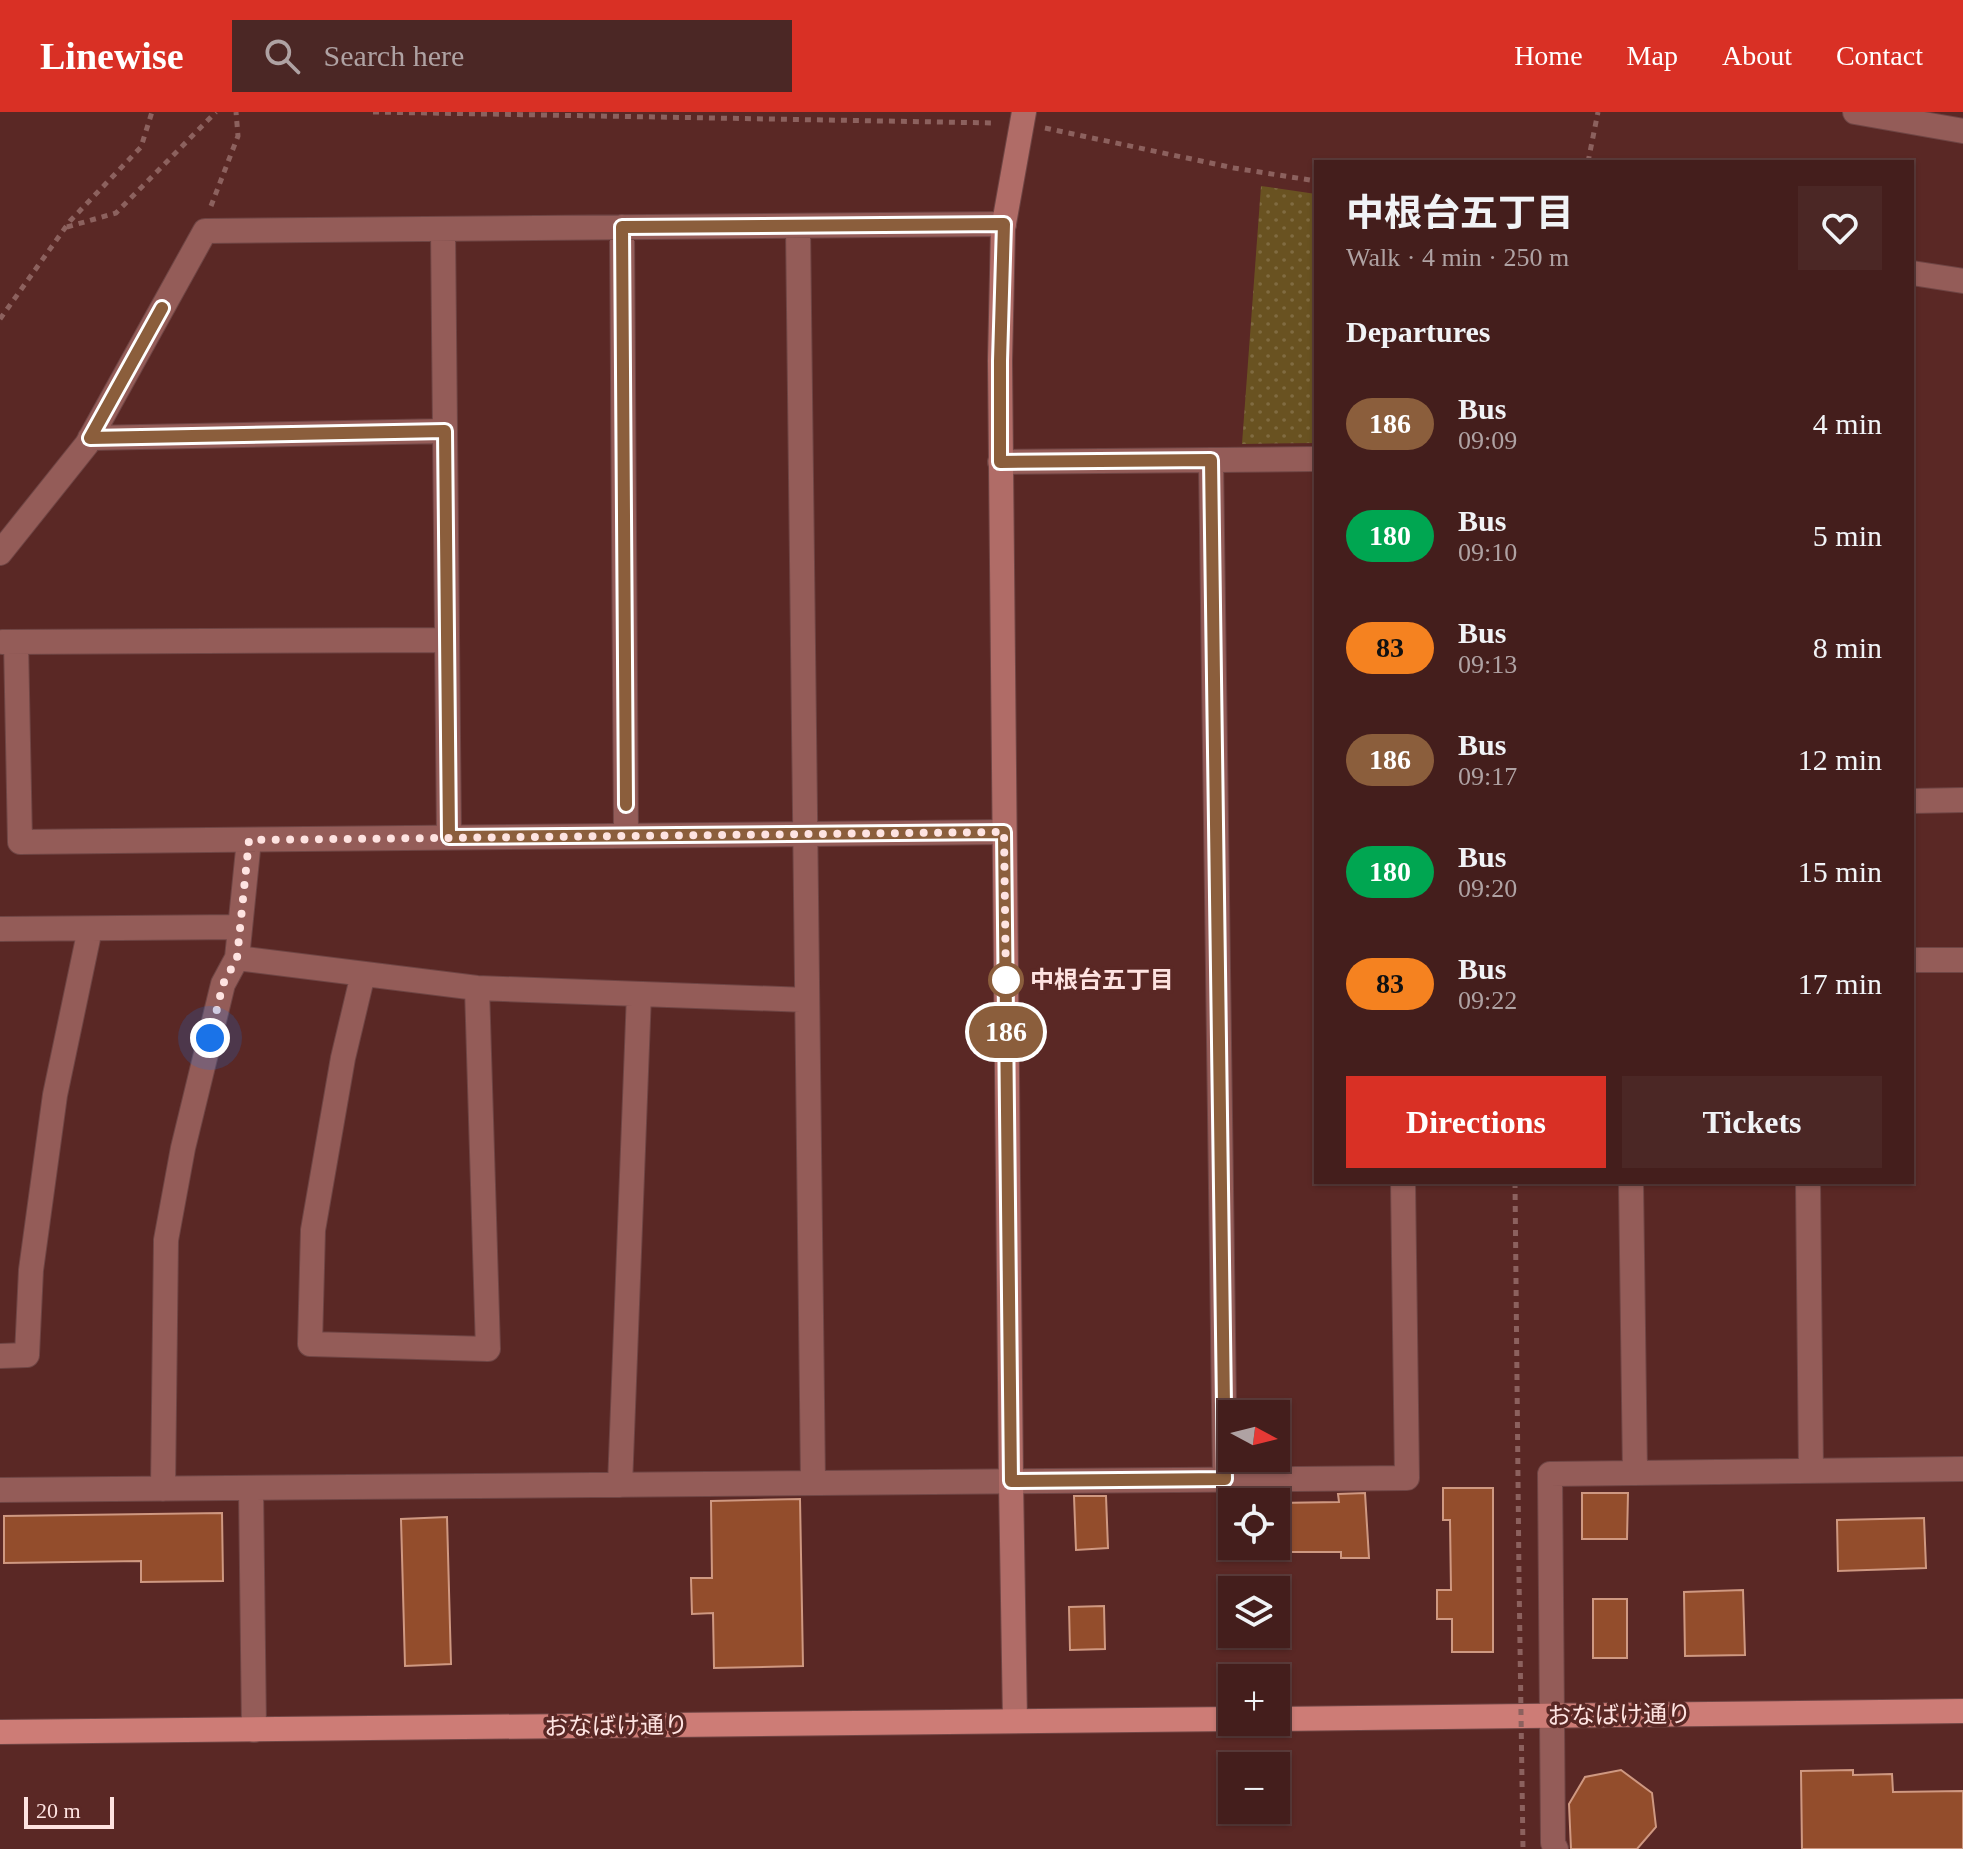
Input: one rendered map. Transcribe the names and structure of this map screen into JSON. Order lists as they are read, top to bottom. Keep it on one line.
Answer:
{"streets":{"main road":["おなばけ通り"]},"places":["中根台五丁目"],"lines":["bus line 186"],"scale_bar":"20 m","north":"right","page":{"header":"Linewise","search":"Search here","nav":["Home","Map","About","Contact"],"on_map":"186","heading":[["中根台五丁目","Walk · 4 min · 250 m"],"Departures"],"list":[{"mark":"186","name":"Bus","note":"09:09","value":"4 min"},{"mark":"180","name":"Bus","note":"09:10","value":"5 min"},{"mark":"83","name":"Bus","note":"09:13","value":"8 min"},{"mark":"186","name":"Bus","note":"09:17","value":"12 min"},{"mark":"180","name":"Bus","note":"09:20","value":"15 min"},{"mark":"83","name":"Bus","note":"09:22","value":"17 min"}],"buttons":["Directions","Tickets"],"map_buttons":["+","−"],"scale":"20 m"}}
